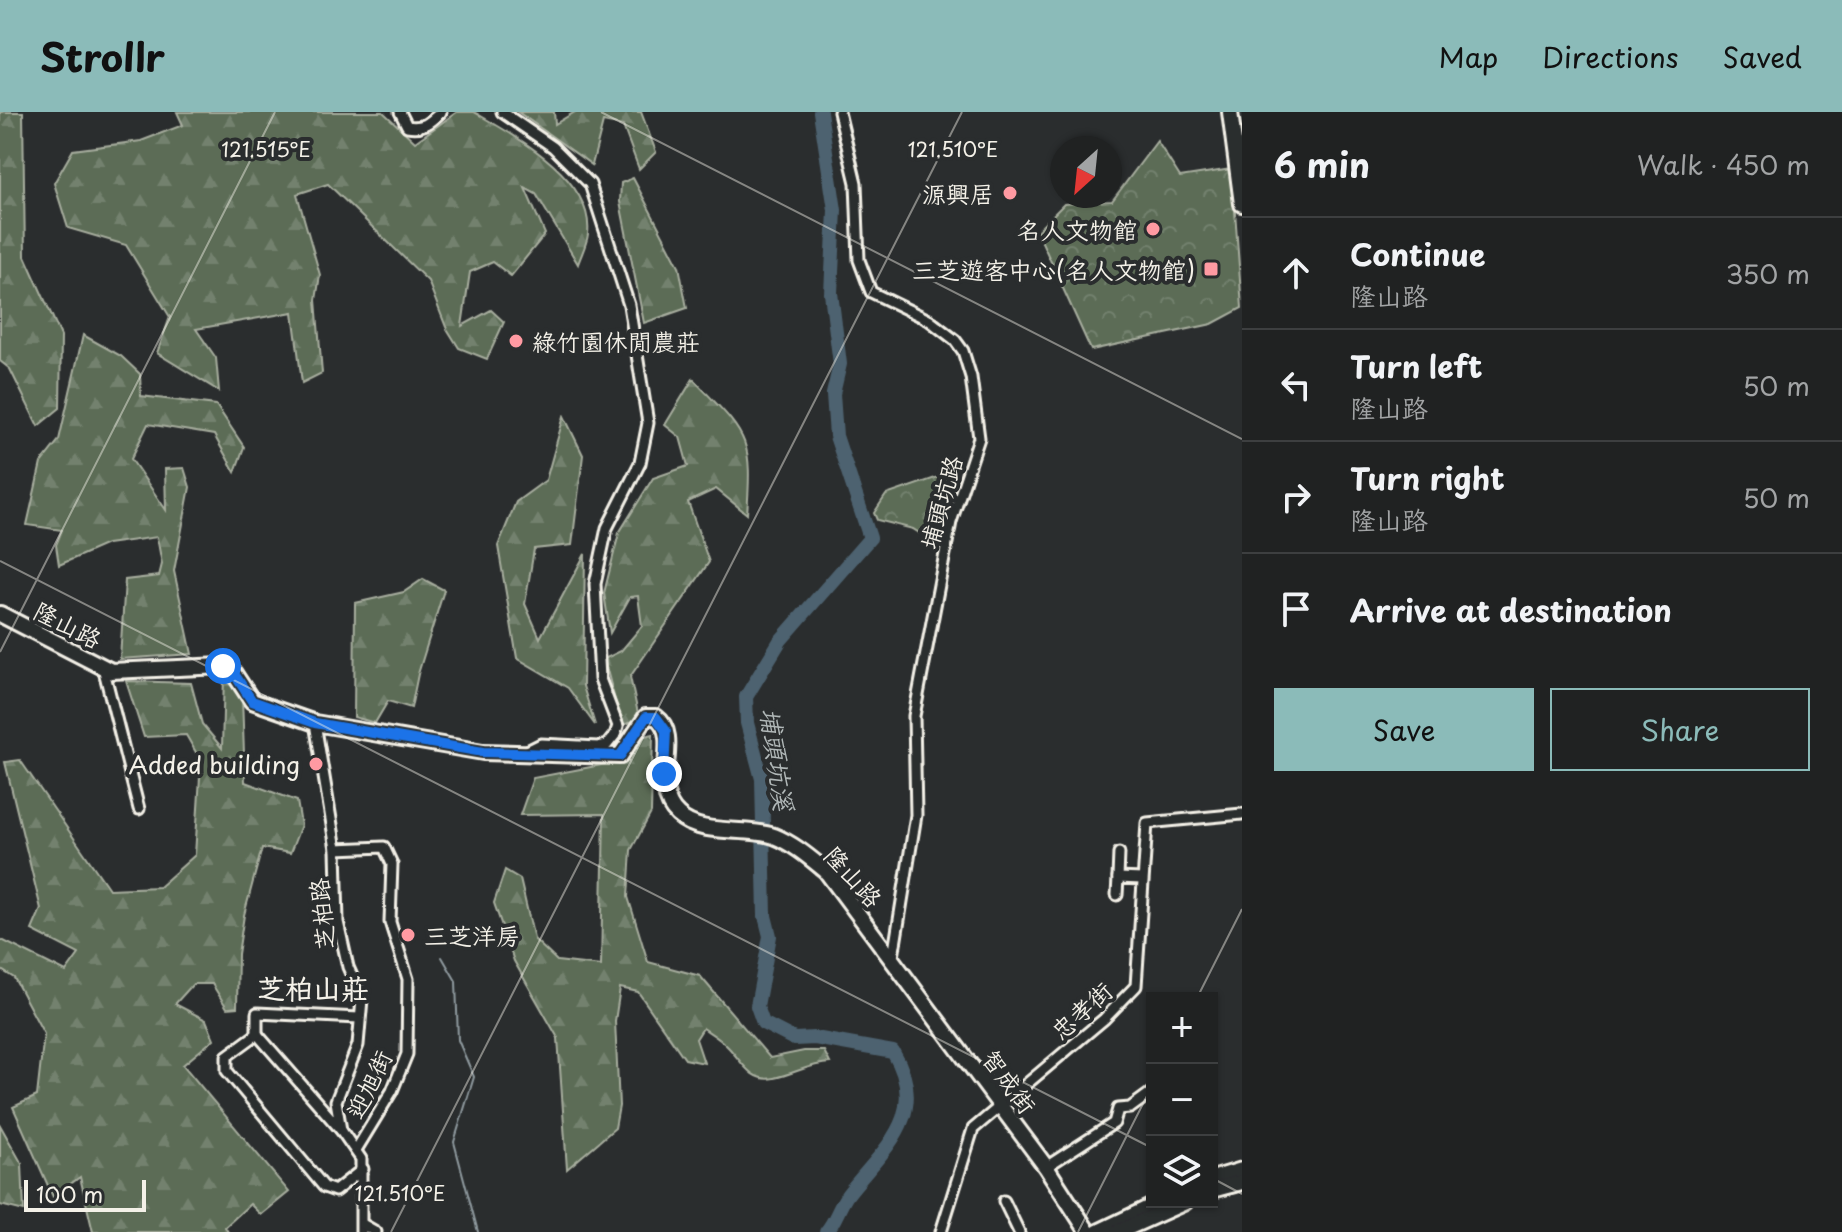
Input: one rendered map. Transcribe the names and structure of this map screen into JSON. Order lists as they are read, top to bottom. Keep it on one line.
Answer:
{"streets":{"street":["埔頭坑路","隆山路","芝柏路","忠孝街","智成街","迎旭街"]},"crossings":[["埔頭坑路","隆山路"],["埔頭坑路","智成街"],["隆山路","芝柏路"],["隆山路","智成街"],["芝柏路","迎旭街"],["忠孝街","智成街"]],"districts":["芝柏山莊"],"water":["埔頭坑溪"],"places":{"other":["源興居","名人文物館","綠竹園休閒農莊","Added building","三芝洋房"],"transit":["三芝遊客中心(名人文物館)"]},"scale_bar":"100 m","north":"bottom left","page":{"header":"Strollr","nav":["Map","Directions","Saved"],"heading":["6 min","Walk · 450 m"],"list":[["Continue","隆山路","350 m"],["Turn left","隆山路","50 m"],["Turn right","隆山路","50 m"],"Arrive at destination"],"buttons":["Save","Share"],"map_buttons":["+","−"],"scale":"100 m"},"coordinates":["121.515°E","121.510°E"]}
